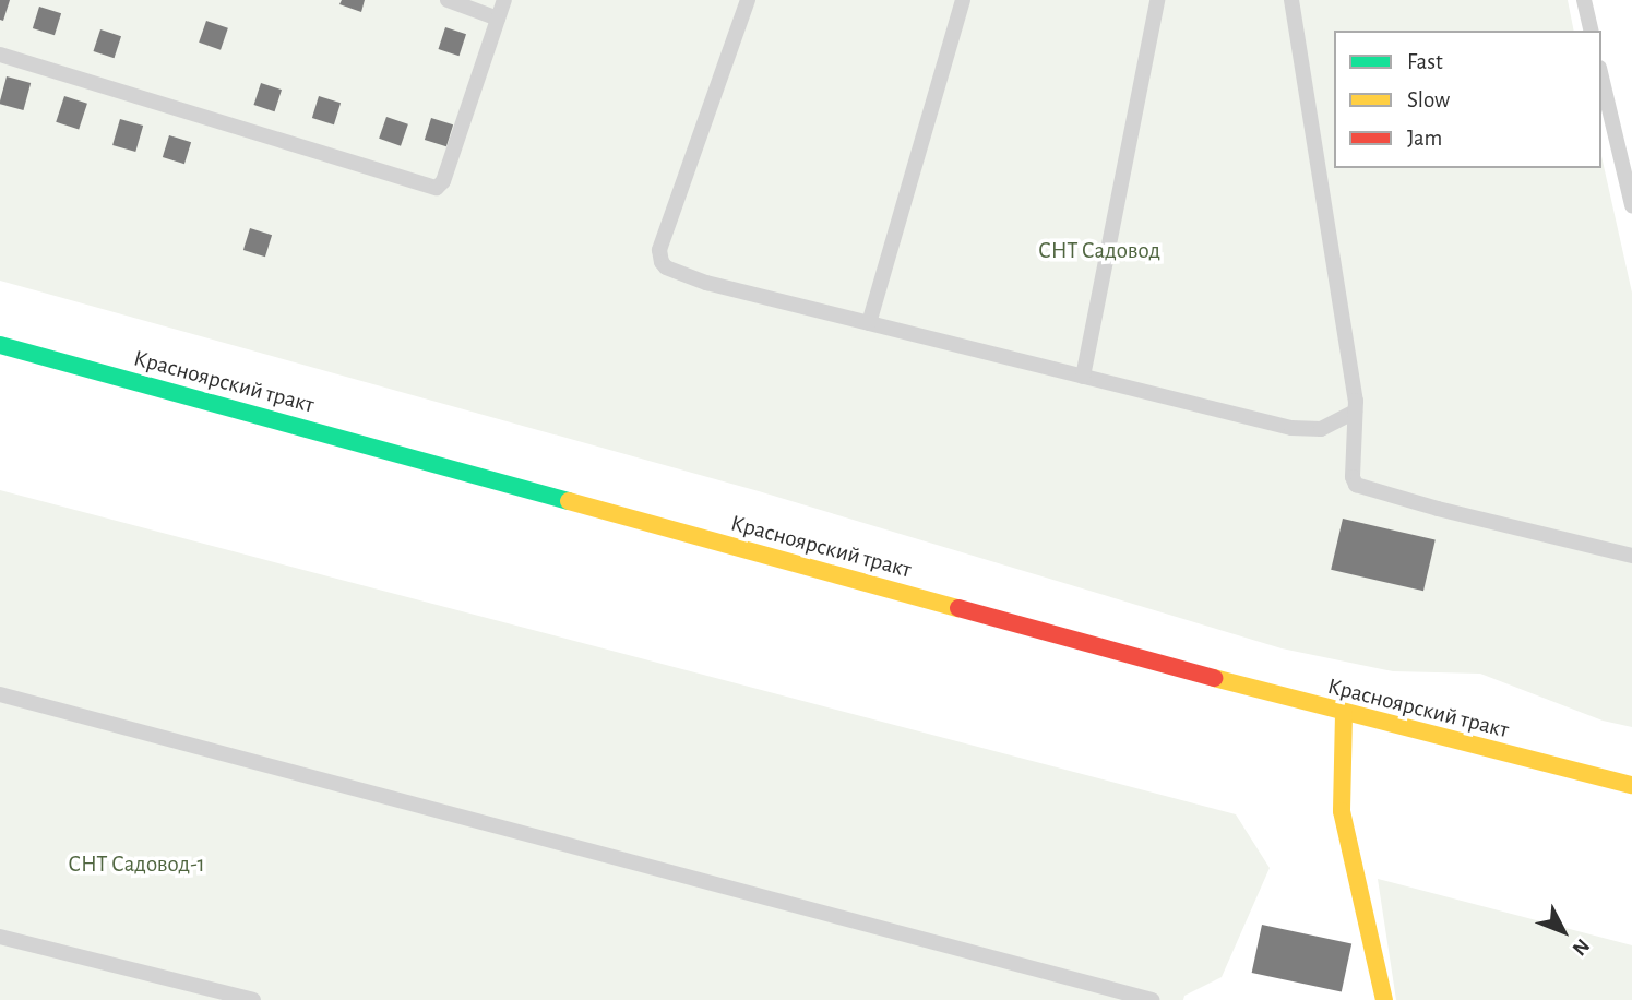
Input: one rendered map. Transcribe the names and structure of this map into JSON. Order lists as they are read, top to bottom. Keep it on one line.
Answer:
{"streets":{"main road":["Красноярский тракт"]},"parks":["СНТ Садовод","СНТ Садовод-1"],"legend":["Fast","Slow","Jam"],"north":"bottom right"}
